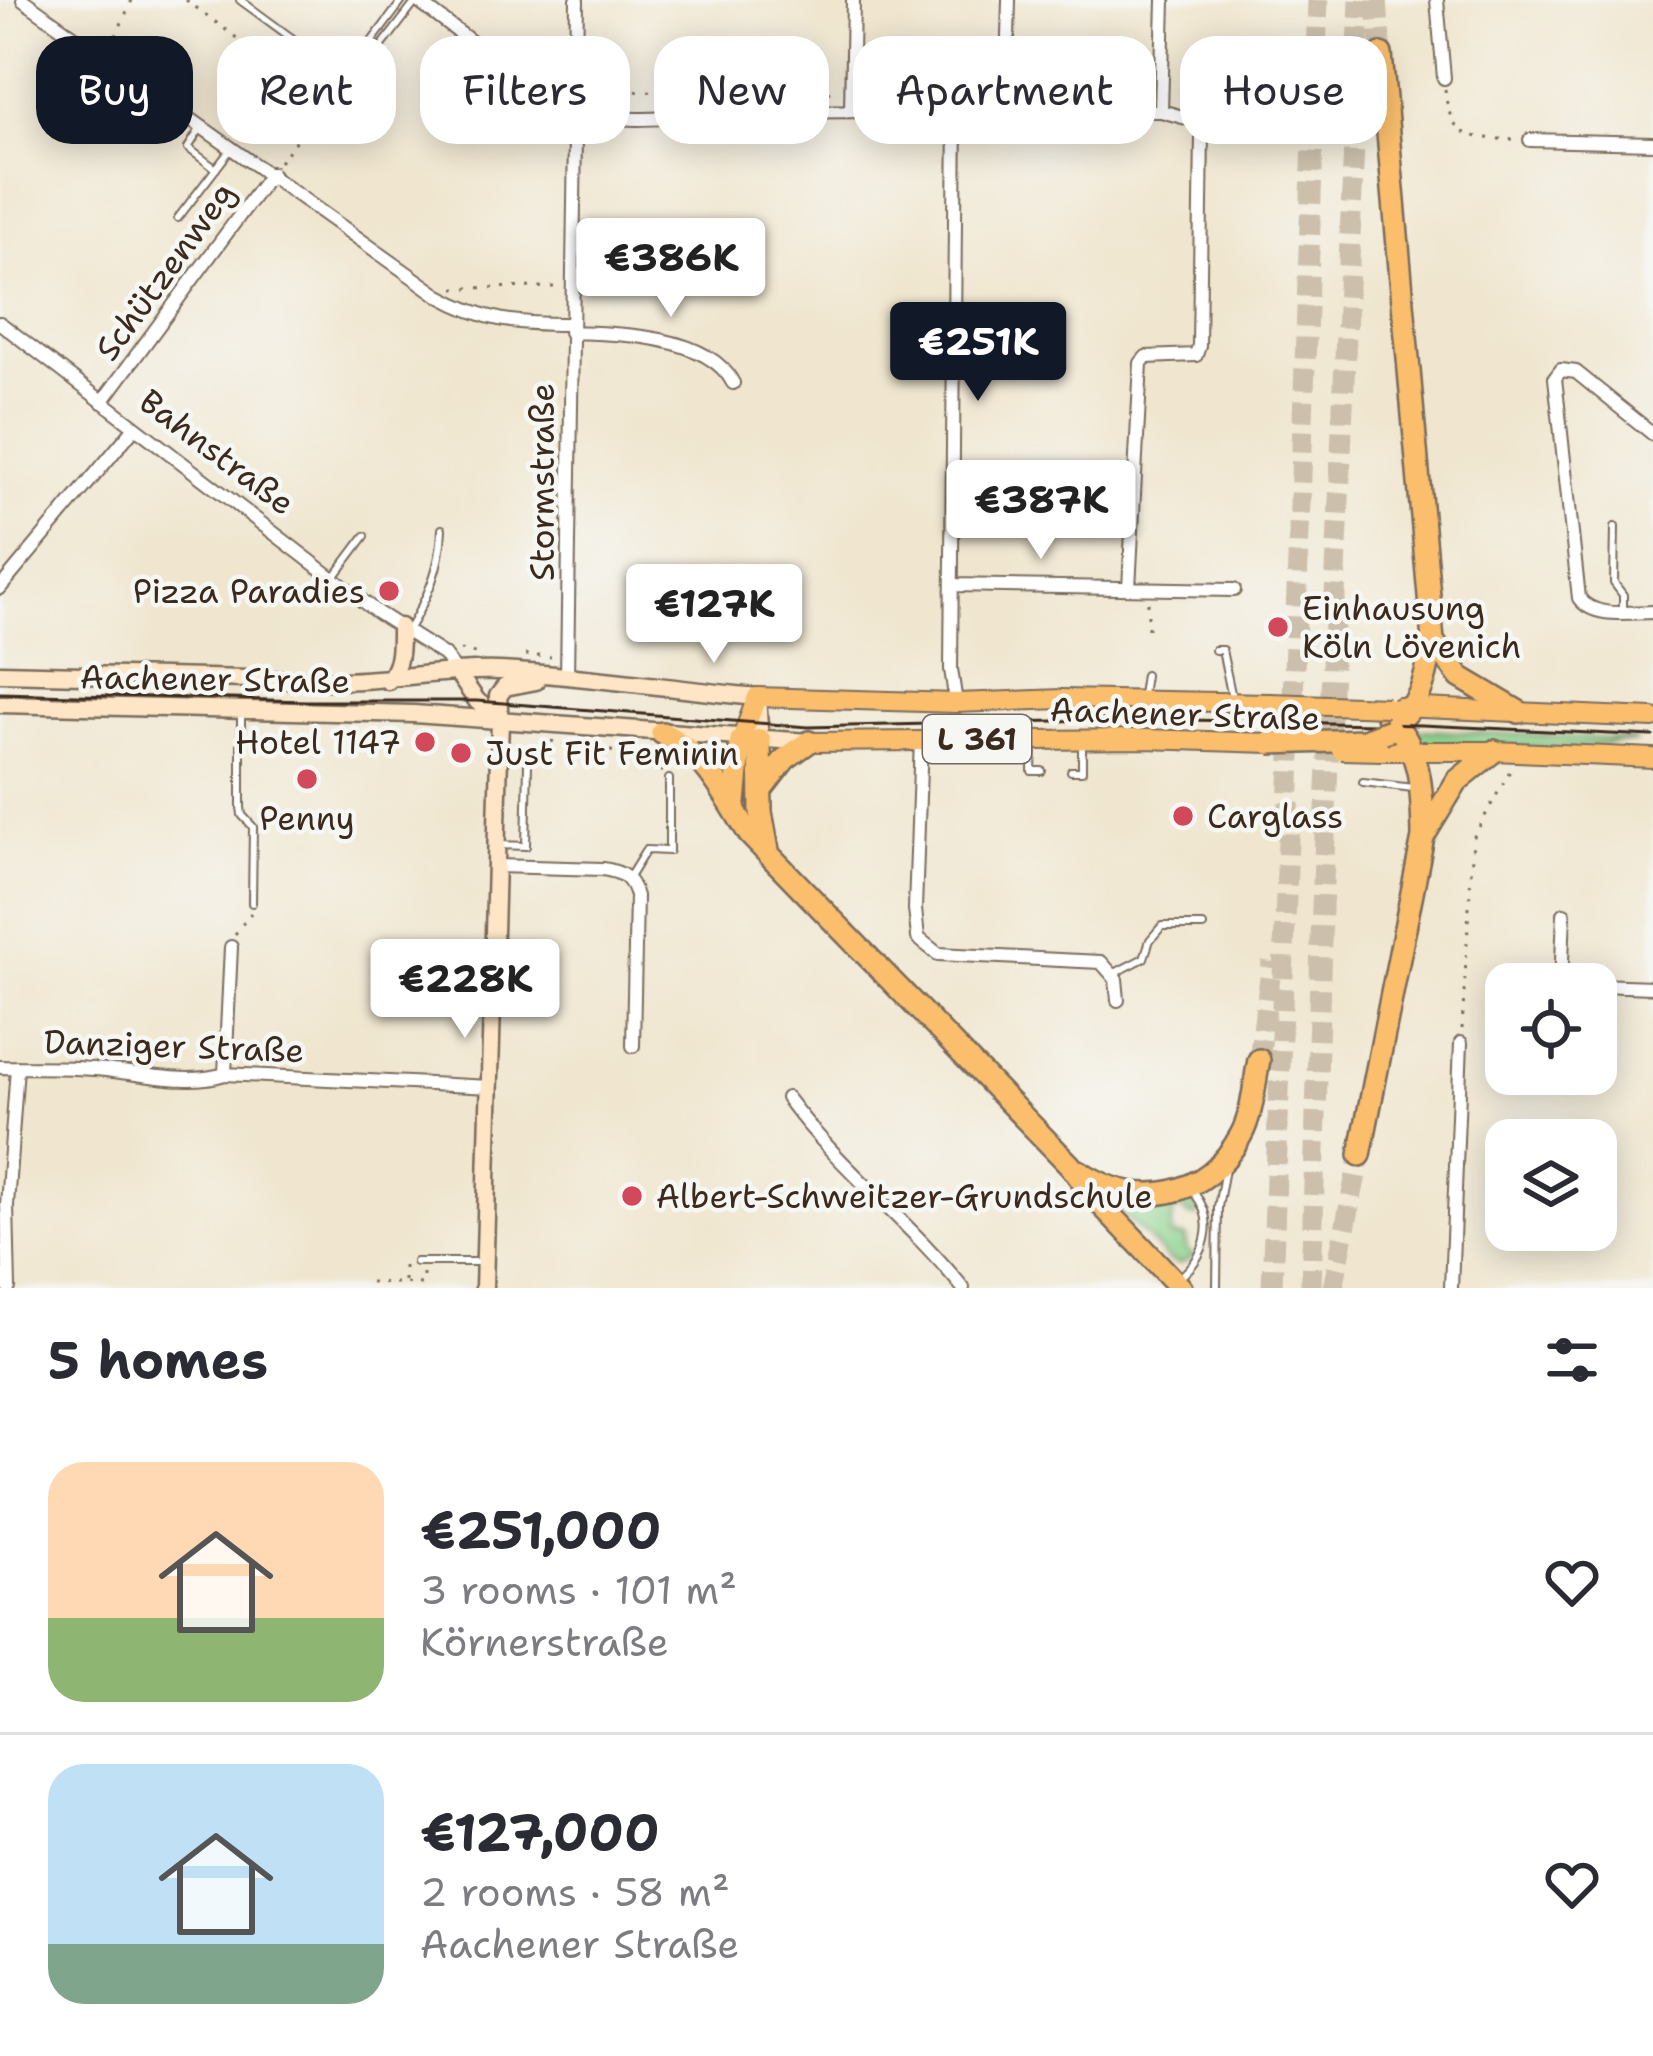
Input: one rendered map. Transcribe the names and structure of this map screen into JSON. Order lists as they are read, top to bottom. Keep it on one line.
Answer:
{"streets":{"main road":["Aachener Straße","L 361"],"street":["Schützenweg","Bahnstraße","Stormstraße","Danziger Straße"]},"crossings":[["Schützenweg","Bahnstraße"],["Bahnstraße","Aachener Straße"],["Stormstraße","Aachener Straße"]],"places":["Pizza Paradies","Einhausung Köln Lövenich","Hotel 1147","Just Fit Feminin","Penny","Carglass","Albert-Schweitzer-Grundschule"],"page":{"chip":["Buy","Rent","Filters","New","Apartment","House"],"price":["€386K","€251K","€387K","€127K","€228K"],"heading":"5 homes","list":[{"name":"€251,000","note":"3 rooms · 101 m² · Körnerstraße"},{"name":"€127,000","note":"2 rooms · 58 m² · Aachener Straße"}]}}
